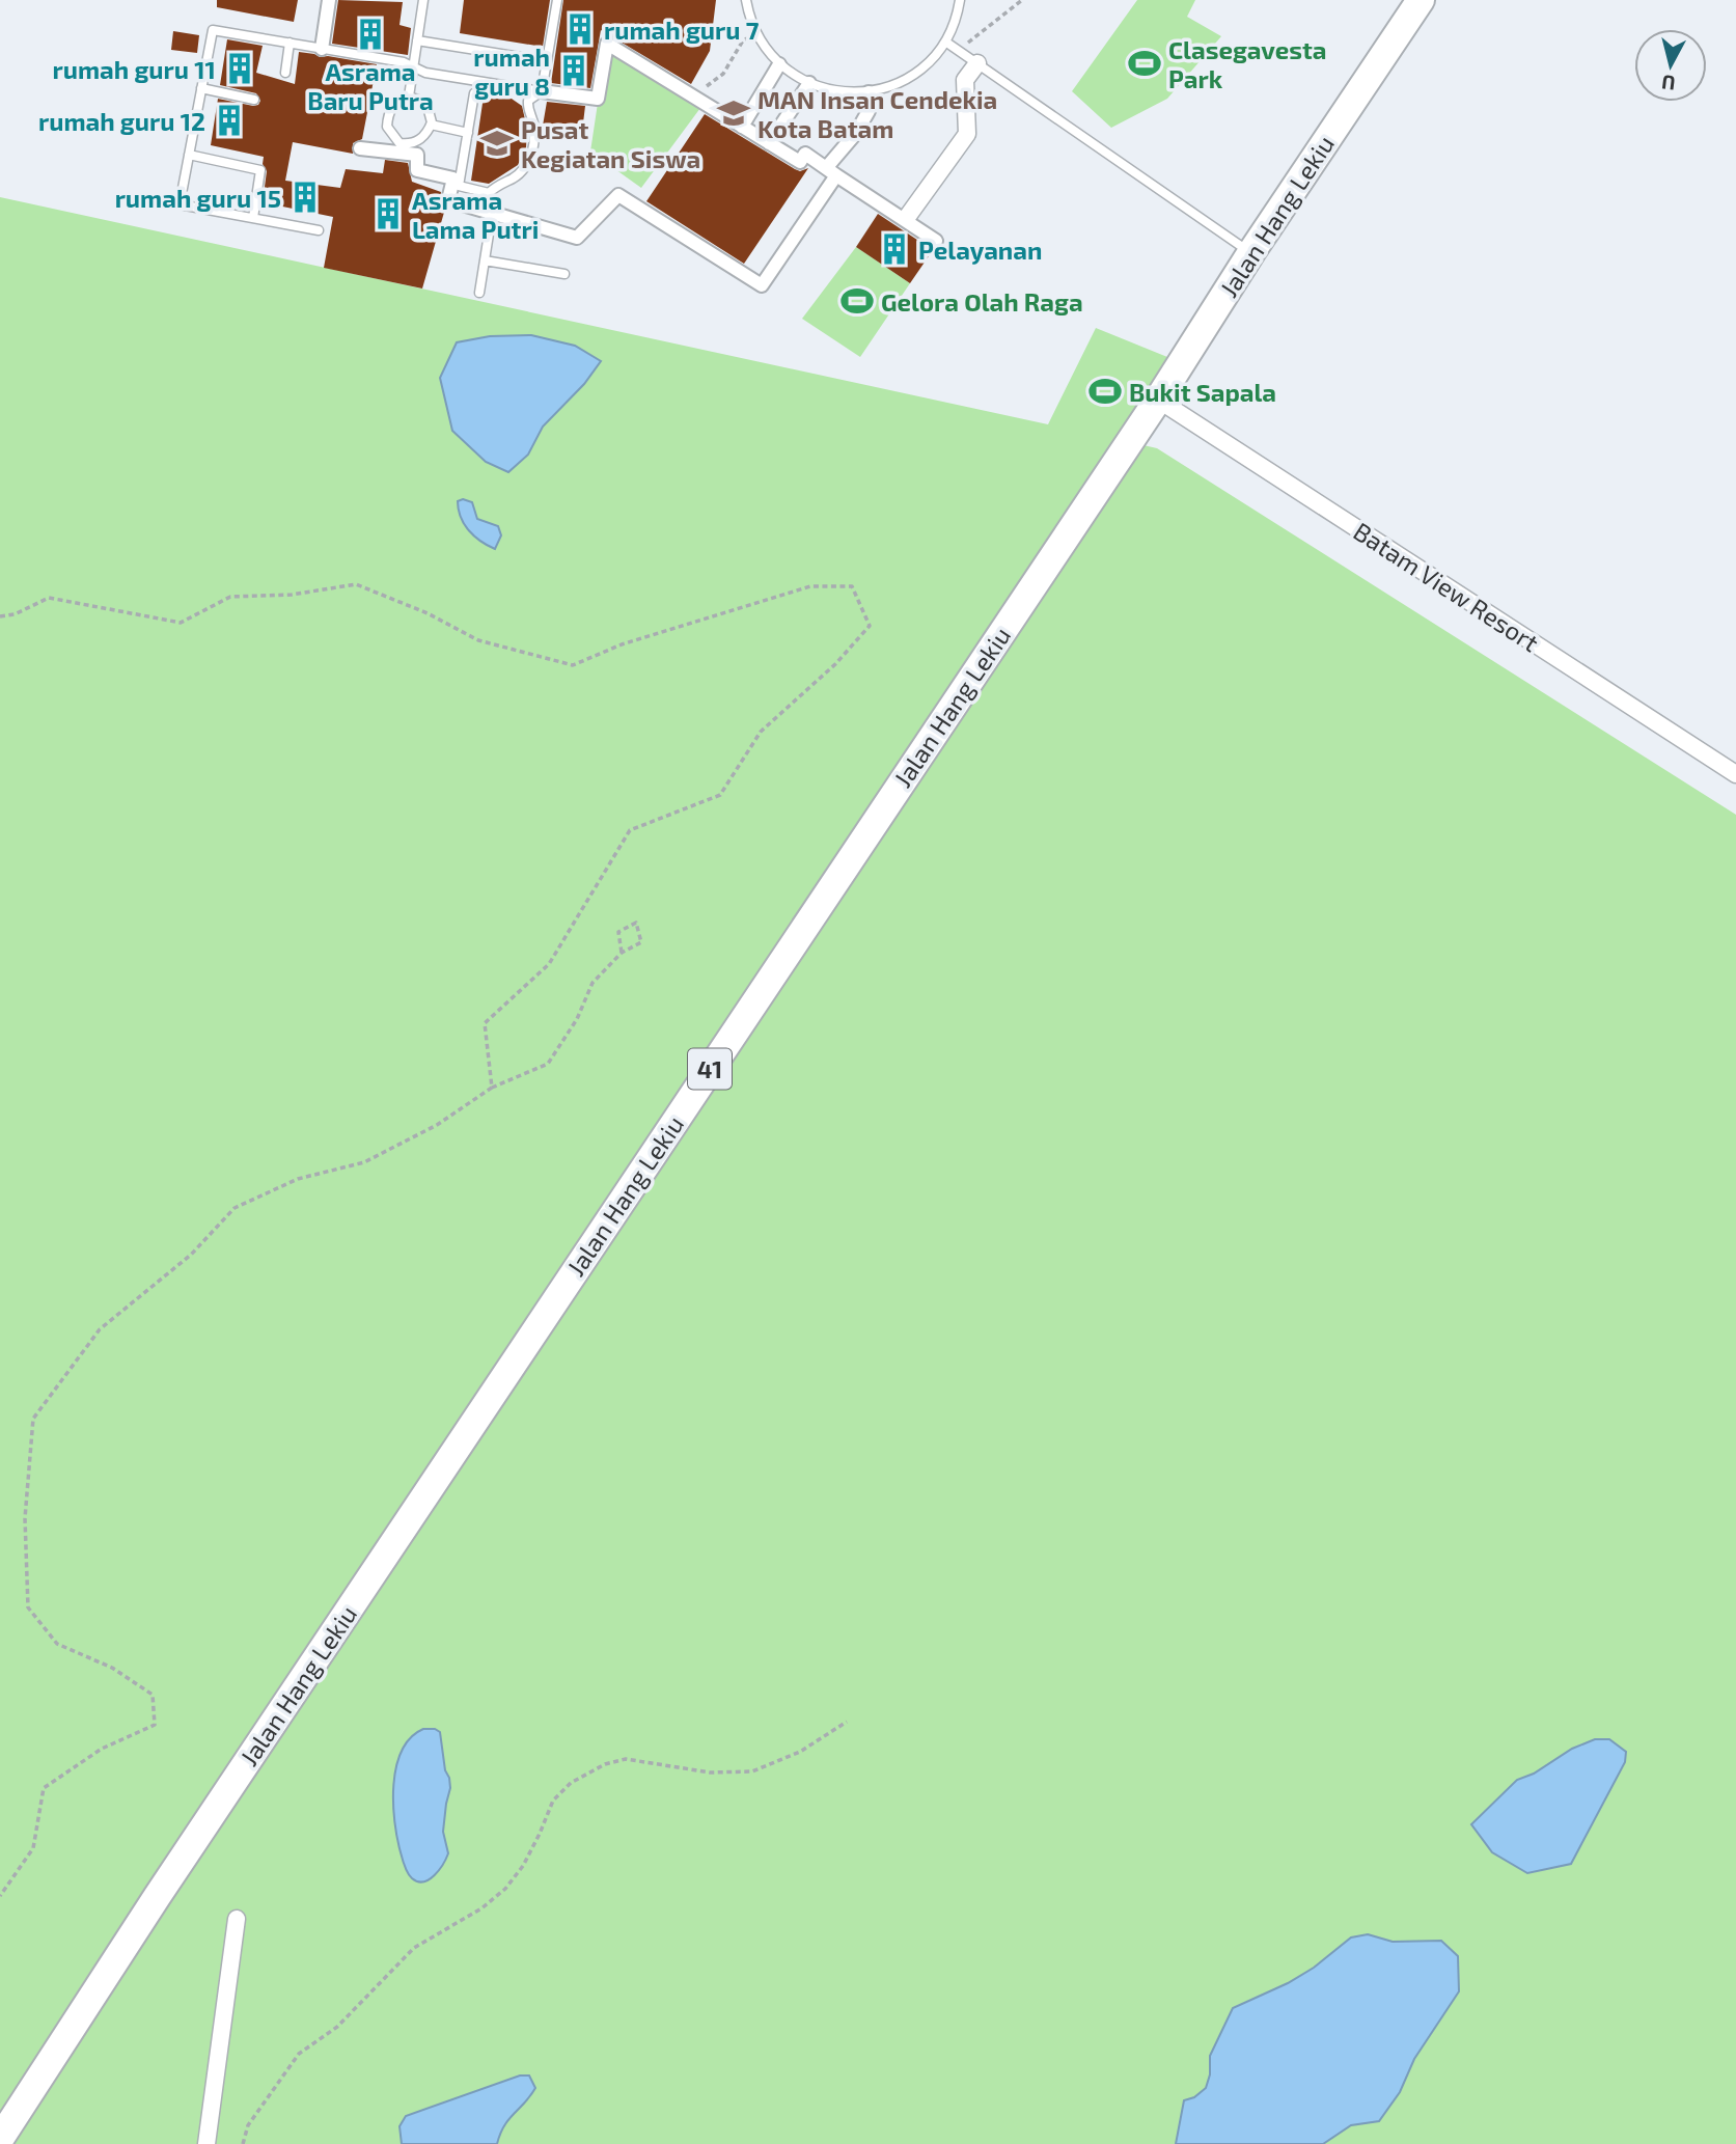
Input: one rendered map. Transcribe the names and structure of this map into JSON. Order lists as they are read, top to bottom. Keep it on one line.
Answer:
{"streets":{"highway":["Jalan Hang Lekiu","41"],"street":["Batam View Resort"]},"crossings":[["Jalan Hang Lekiu","Batam View Resort"]],"places":{"building":["rumah guru 7","Asrama Baru Putra","rumah guru 11","rumah guru 8","rumah guru 12","rumah guru 15","Asrama Lama Putri","Pelayanan"],"sports":["Clasegavesta Park","Gelora Olah Raga","Bukit Sapala"],"school or university":["MAN Insan Cendekia Kota Batam","Pusat Kegiatan Siswa"]},"north":"bottom"}
